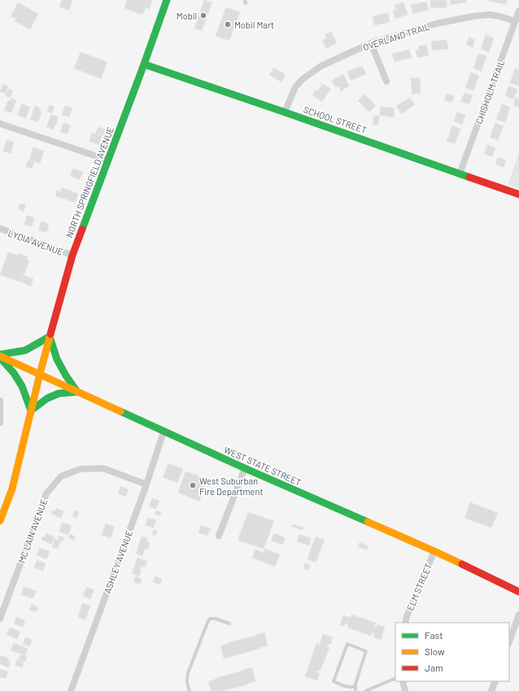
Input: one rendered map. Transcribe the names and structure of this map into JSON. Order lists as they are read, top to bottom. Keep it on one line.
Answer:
{"streets":{"main road":["SCHOOL STREET","NORTH SPRINGFIELD AVENUE","WEST STATE STREET"],"street":["OVERLAND TRAIL","CHISHOLM TRAIL","LYDIA AVENUE","MC LAIN AVENUE","ASHLEY AVENUE","ELM STREET"]},"crossings":[["OVERLAND TRAIL","CHISHOLM TRAIL"],["OVERLAND TRAIL","SCHOOL STREET"],["CHISHOLM TRAIL","SCHOOL STREET"],["SCHOOL STREET","NORTH SPRINGFIELD AVENUE"],["NORTH SPRINGFIELD AVENUE","LYDIA AVENUE"],["NORTH SPRINGFIELD AVENUE","WEST STATE STREET"],["WEST STATE STREET","ASHLEY AVENUE"],["WEST STATE STREET","ELM STREET"],["MC LAIN AVENUE","ASHLEY AVENUE"]],"places":["Mobil","Mobil Mart","West Suburban Fire Department"],"legend":["Fast","Slow","Jam"]}
